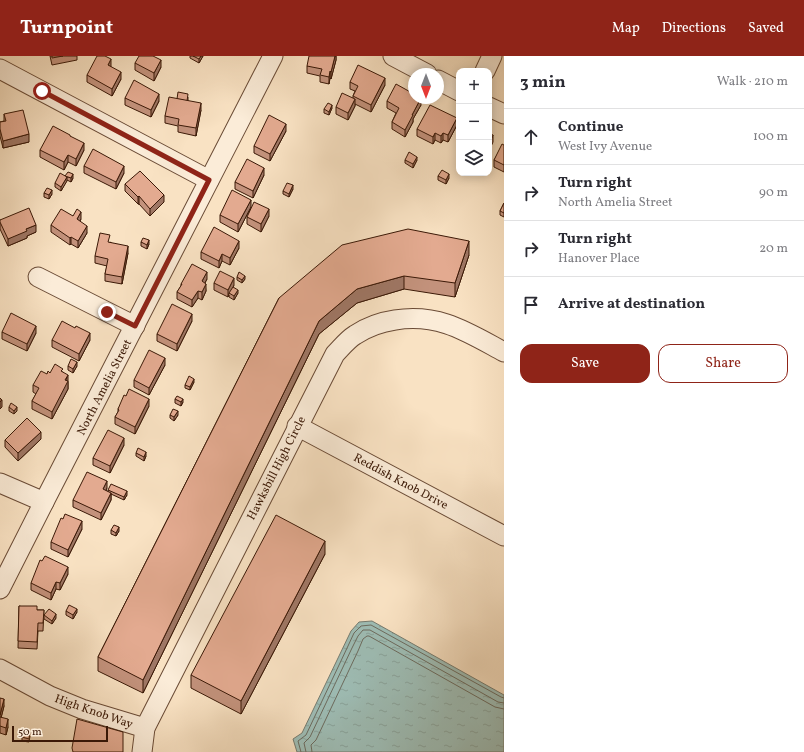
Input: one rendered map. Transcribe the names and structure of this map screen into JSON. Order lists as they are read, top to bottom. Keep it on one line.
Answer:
{"streets":{"street":["North Amelia Street","Hawksbill High Circle","Reddish Knob Drive","High Knob Way"]},"crossings":[["Hawksbill High Circle","Reddish Knob Drive"],["Hawksbill High Circle","High Knob Way"]],"scale_bar":"50 m","north":"bottom","page":{"header":"Turnpoint","nav":["Map","Directions","Saved"],"heading":["3 min","Walk · 210 m"],"map_buttons":["+","−"],"list":[["Continue","West Ivy Avenue","100 m"],["Turn right","North Amelia Street","90 m"],["Turn right","Hanover Place","20 m"],"Arrive at destination"],"buttons":["Save","Share"],"scale":"50 m"}}
